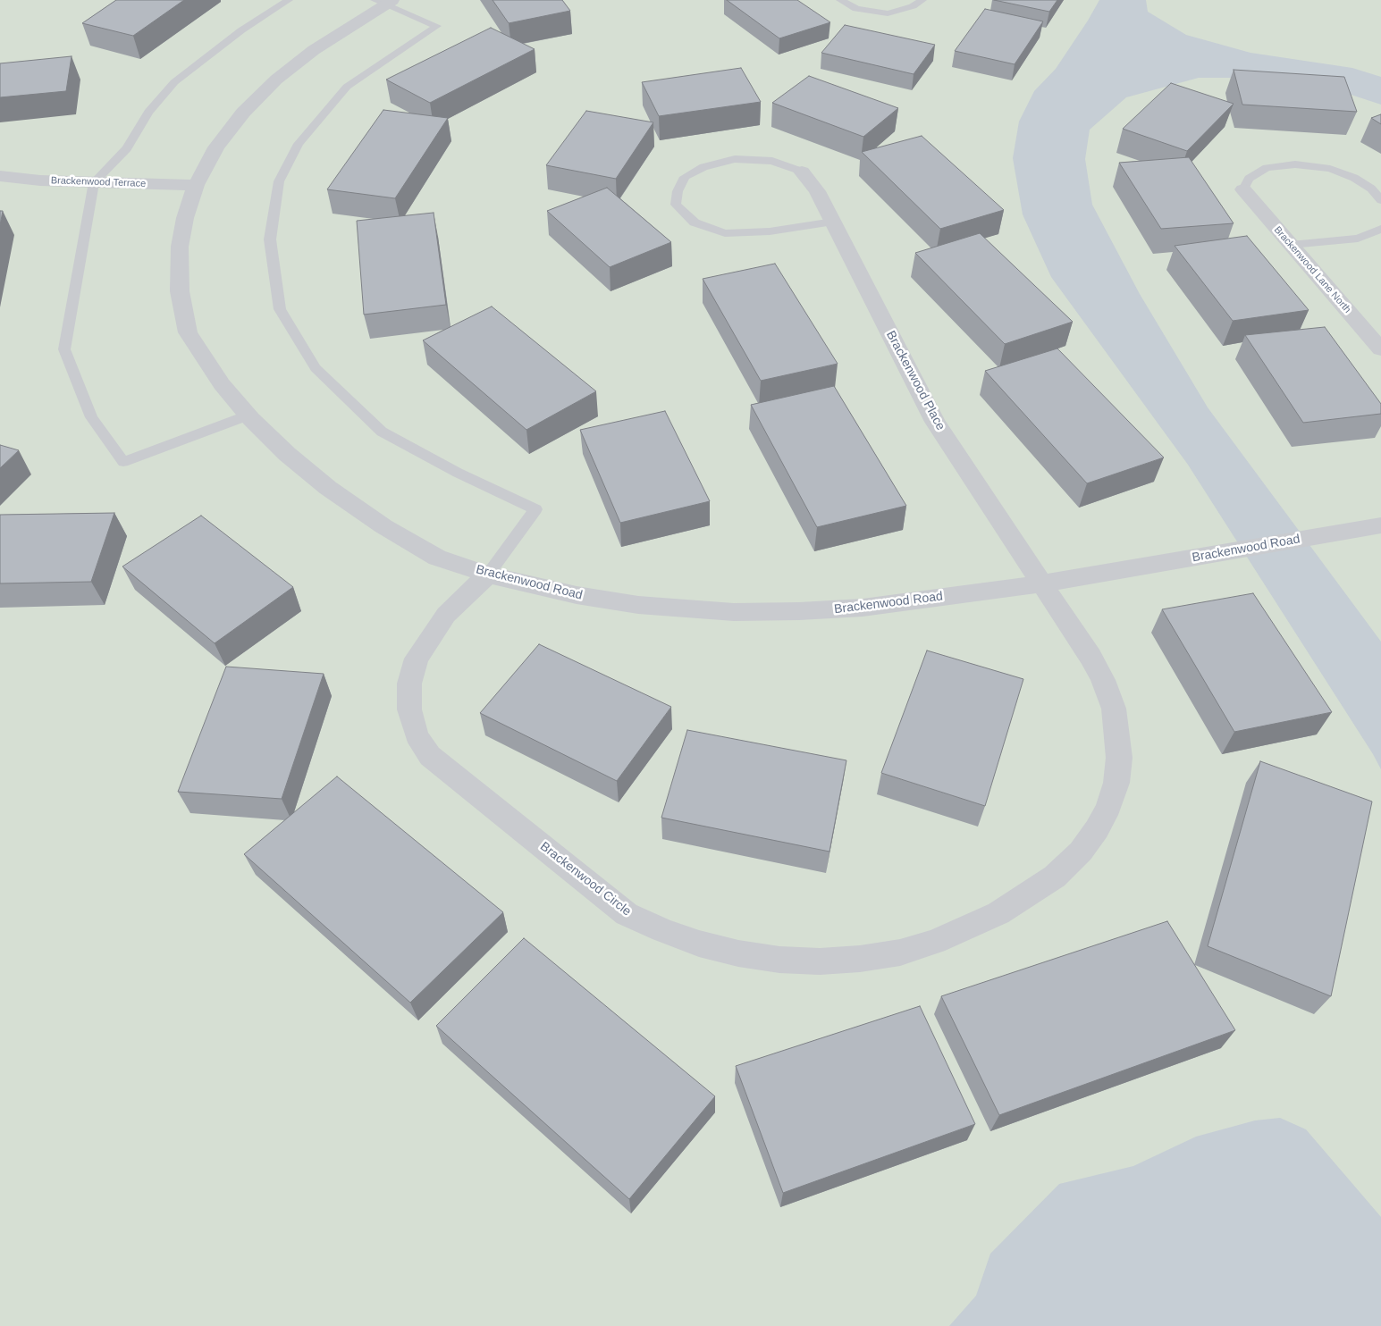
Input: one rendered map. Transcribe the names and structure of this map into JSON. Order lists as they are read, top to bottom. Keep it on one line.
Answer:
{"streets":{"street":["Brackenwood Terrace","Brackenwood Lane North","Brackenwood Place","Brackenwood Road","Brackenwood Circle"]},"crossings":[["Brackenwood Terrace","Brackenwood Road"],["Brackenwood Place","Brackenwood Road"],["Brackenwood Place","Brackenwood Circle"],["Brackenwood Road","Brackenwood Circle"]]}
